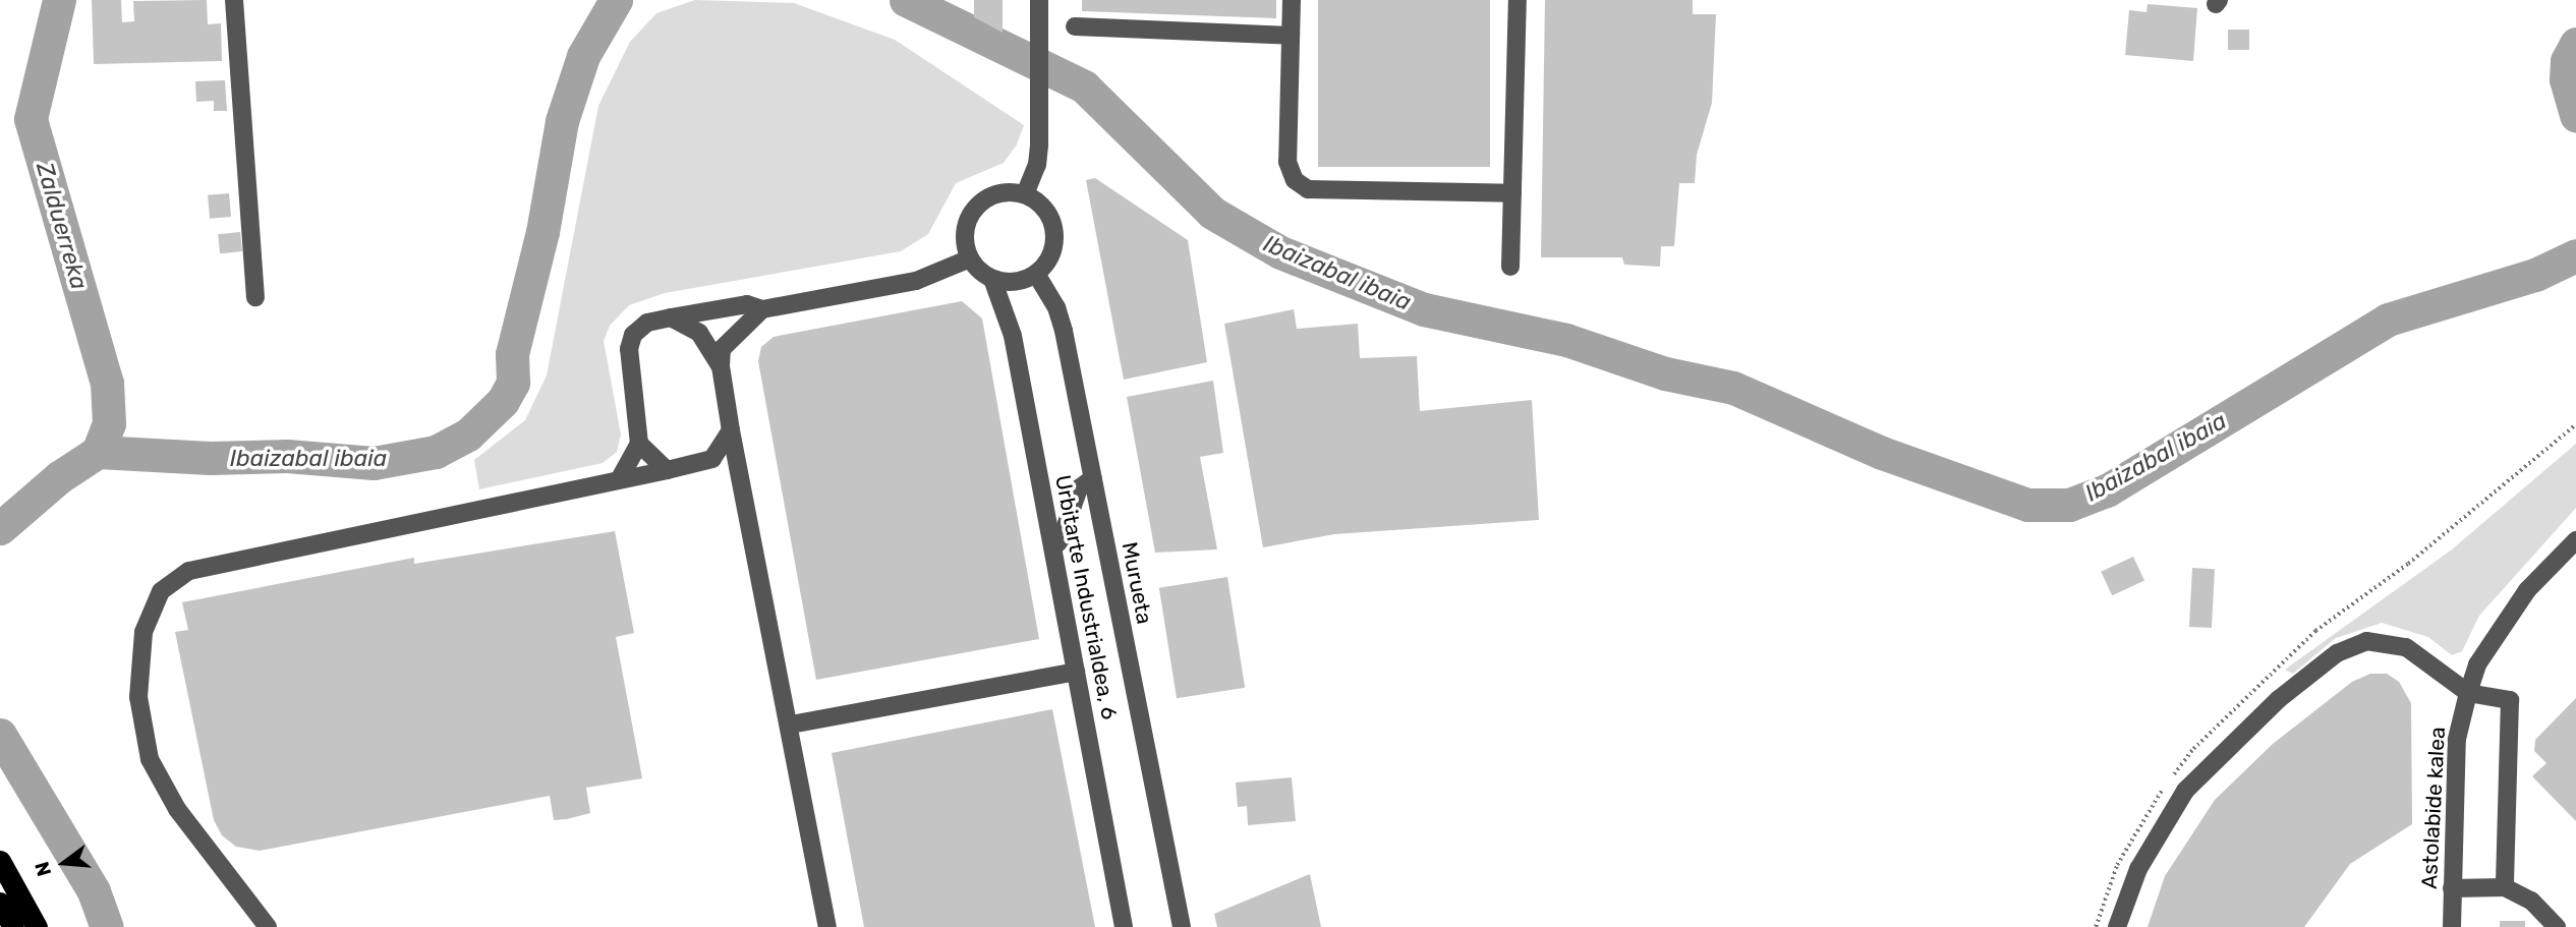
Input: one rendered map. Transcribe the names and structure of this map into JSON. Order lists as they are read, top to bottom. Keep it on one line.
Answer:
{"streets":{"street":["Murueta","Urbitarte Industrialdea, 6","Astolabide kalea"]},"crossings":[["Murueta","Urbitarte Industrialdea, 6"]],"water":["Zalduerreka","Ibaizabal ibaia"],"north":"left"}
